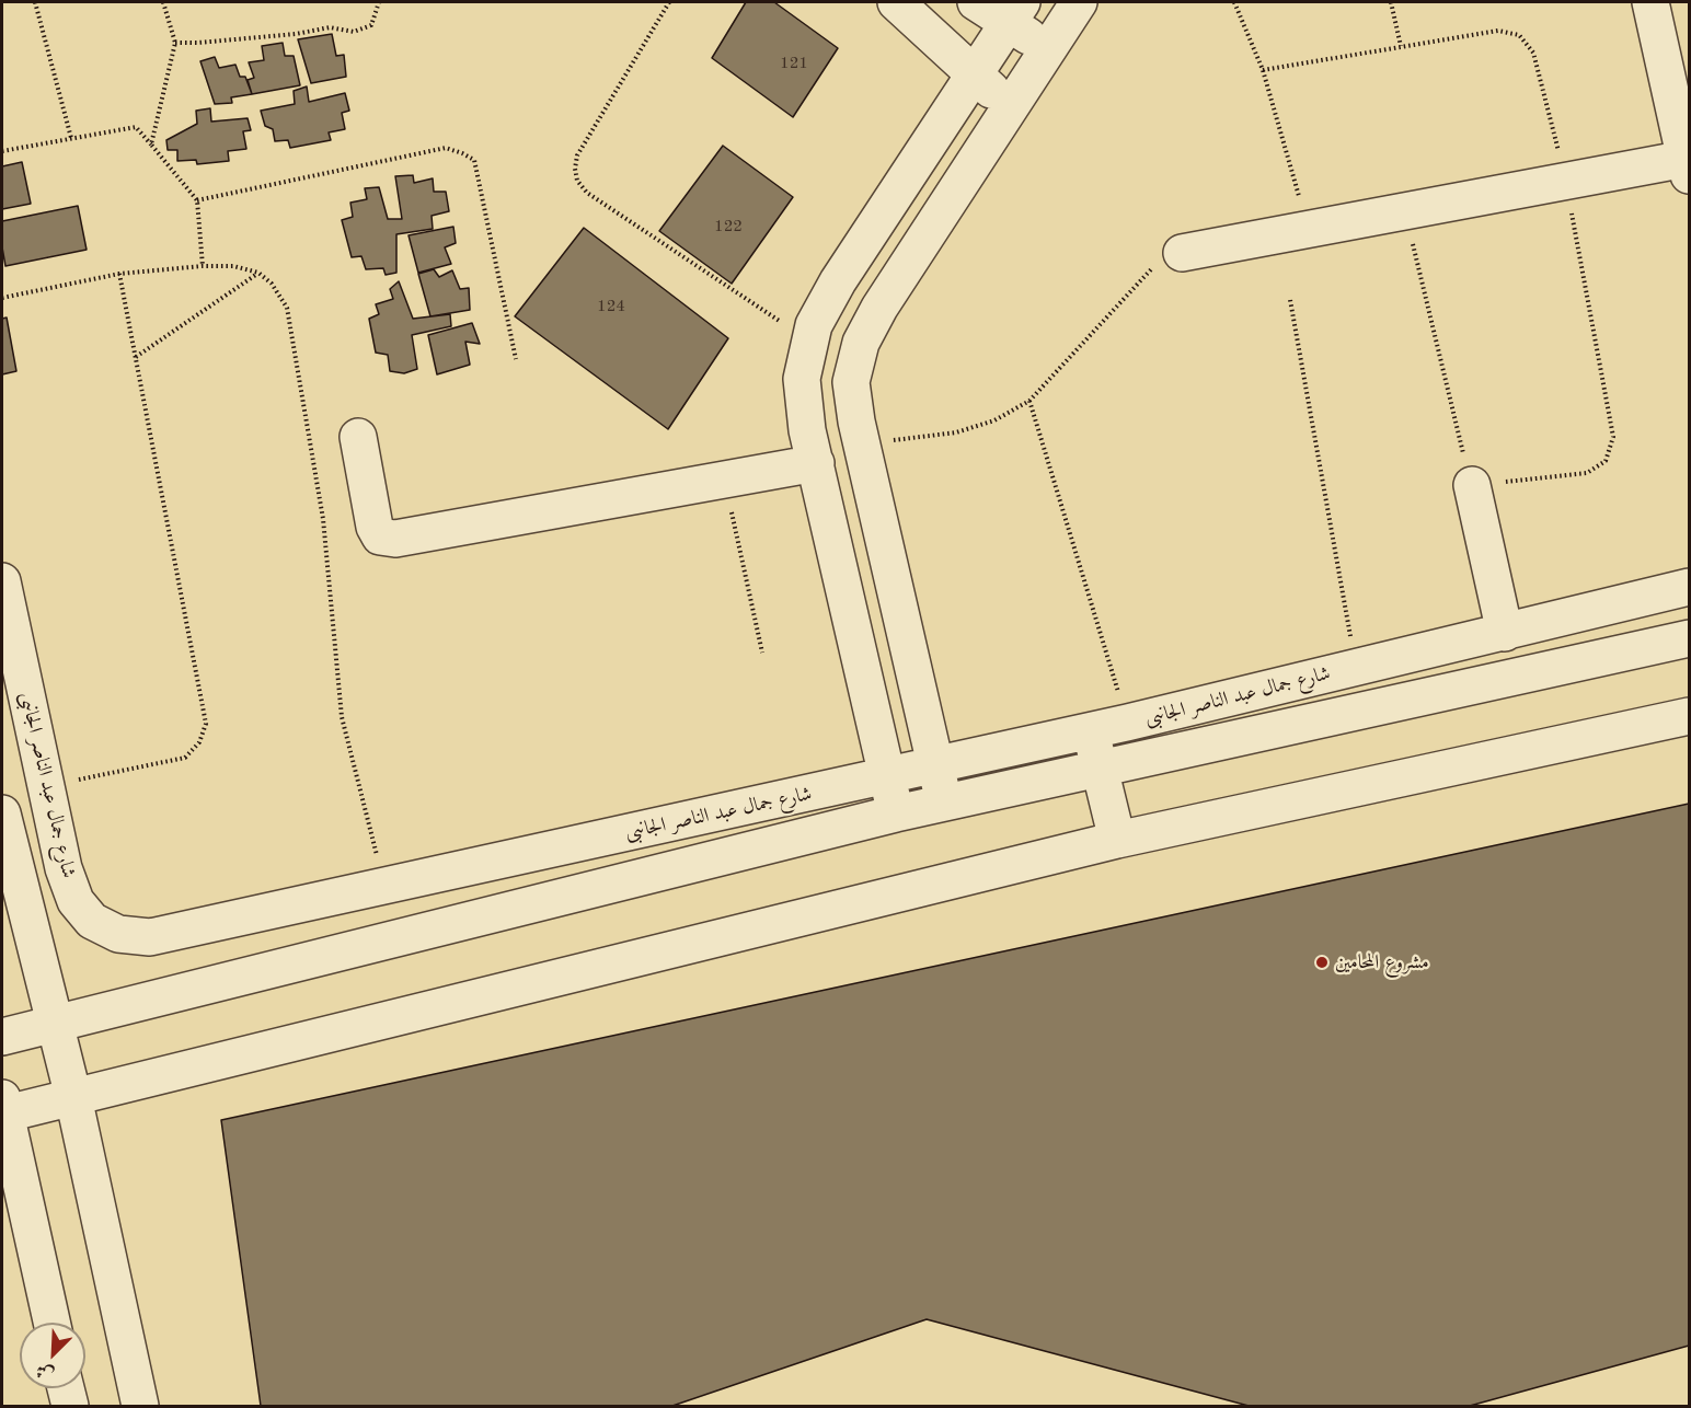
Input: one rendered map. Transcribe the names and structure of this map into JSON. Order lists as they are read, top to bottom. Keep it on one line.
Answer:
{"streets":{"street":["شارع جمال عبد الناصر الجانبى"]},"places":["مشروع المحامين"],"house_numbers":["121","122","124"],"north":"bottom left"}
